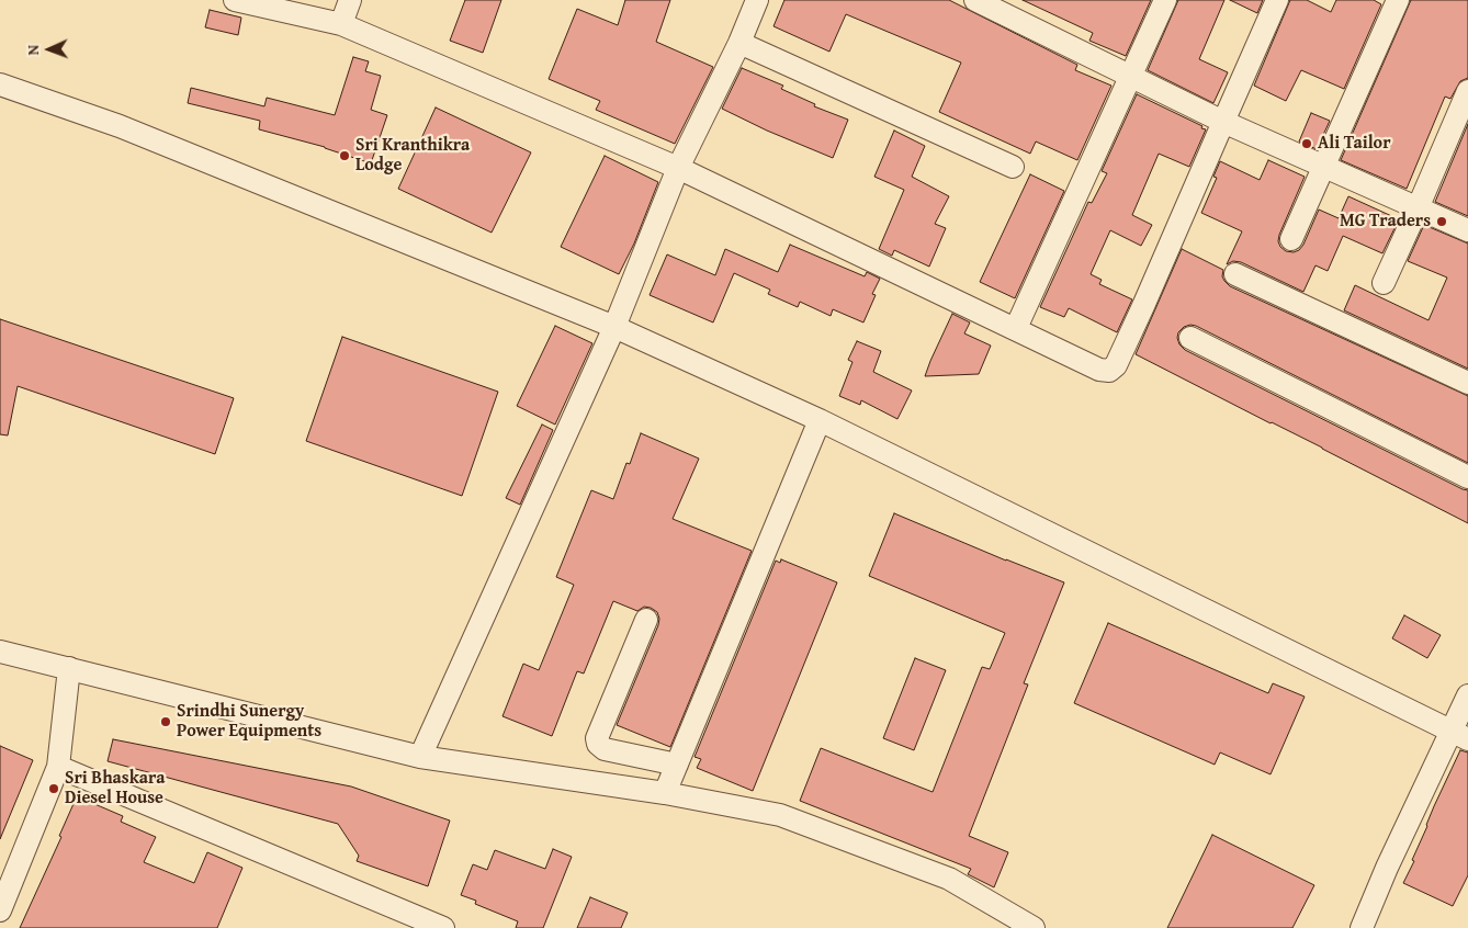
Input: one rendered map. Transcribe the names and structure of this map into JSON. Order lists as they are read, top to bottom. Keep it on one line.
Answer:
{"places":["Ali Tailor","Sri Kranthikra Lodge","MG Traders","Srindhi Sunergy Power Equipments","Sri Bhaskara Diesel House"],"north":"left"}
